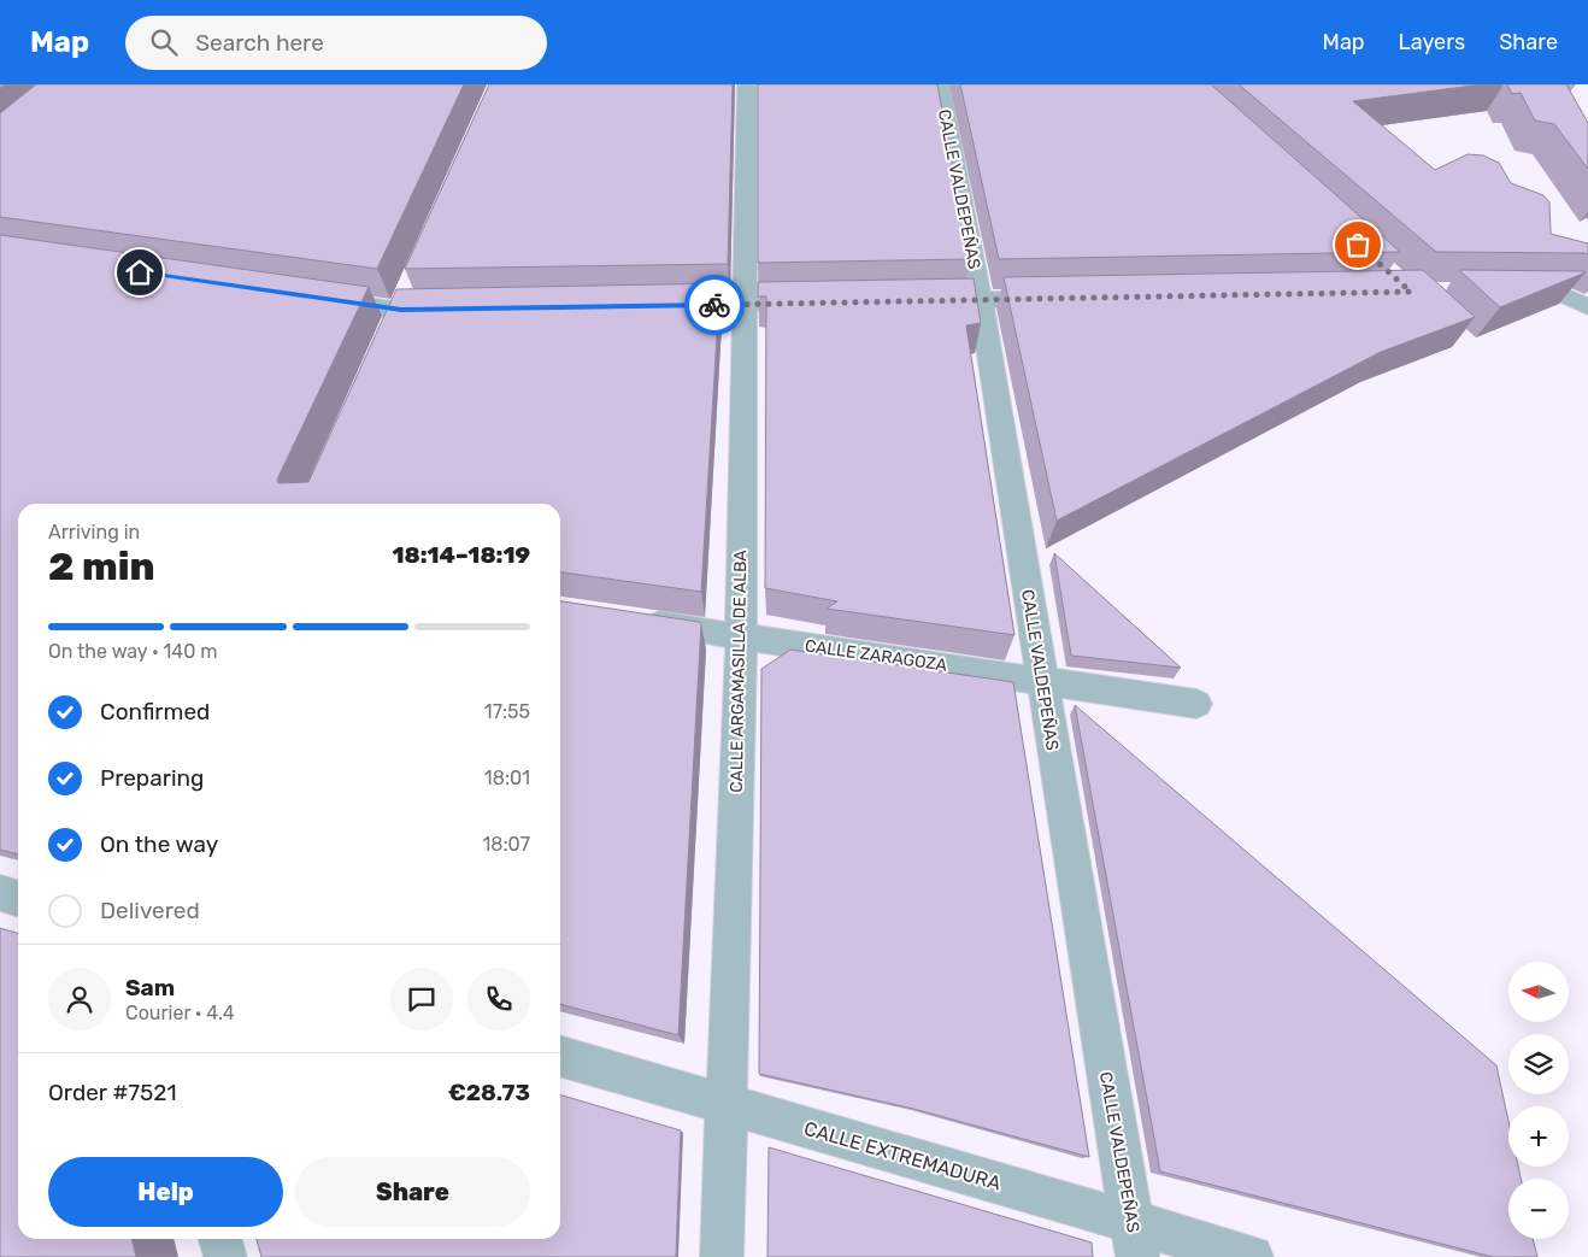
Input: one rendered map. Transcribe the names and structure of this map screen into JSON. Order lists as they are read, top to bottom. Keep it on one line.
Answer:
{"streets":{"street":["CALLE VALDEPEÑAS","CALLE ZARAGOZA","CALLE ARGAMASILLA DE ALBA","CALLE EXTREMADURA"]},"crossings":[["CALLE VALDEPEÑAS","CALLE ZARAGOZA"],["CALLE VALDEPEÑAS","CALLE EXTREMADURA"],["CALLE ZARAGOZA","CALLE ARGAMASILLA DE ALBA"],["CALLE ARGAMASILLA DE ALBA","CALLE EXTREMADURA"]],"north":"left","page":{"header":"Map","search":"Search here","nav":["Map","Layers","Share"],"heading":["2 min","Arriving in","18:14–18:19"],"panel":["Sam","Courier · 4.4","Order #7521","€28.73"],"bar":"On the way · 140 m","list":[["Confirmed","17:55"],["Preparing","18:01"],["On the way","18:07"],"Delivered"],"map_buttons":["+","−"],"buttons":["Help","Share"]}}
